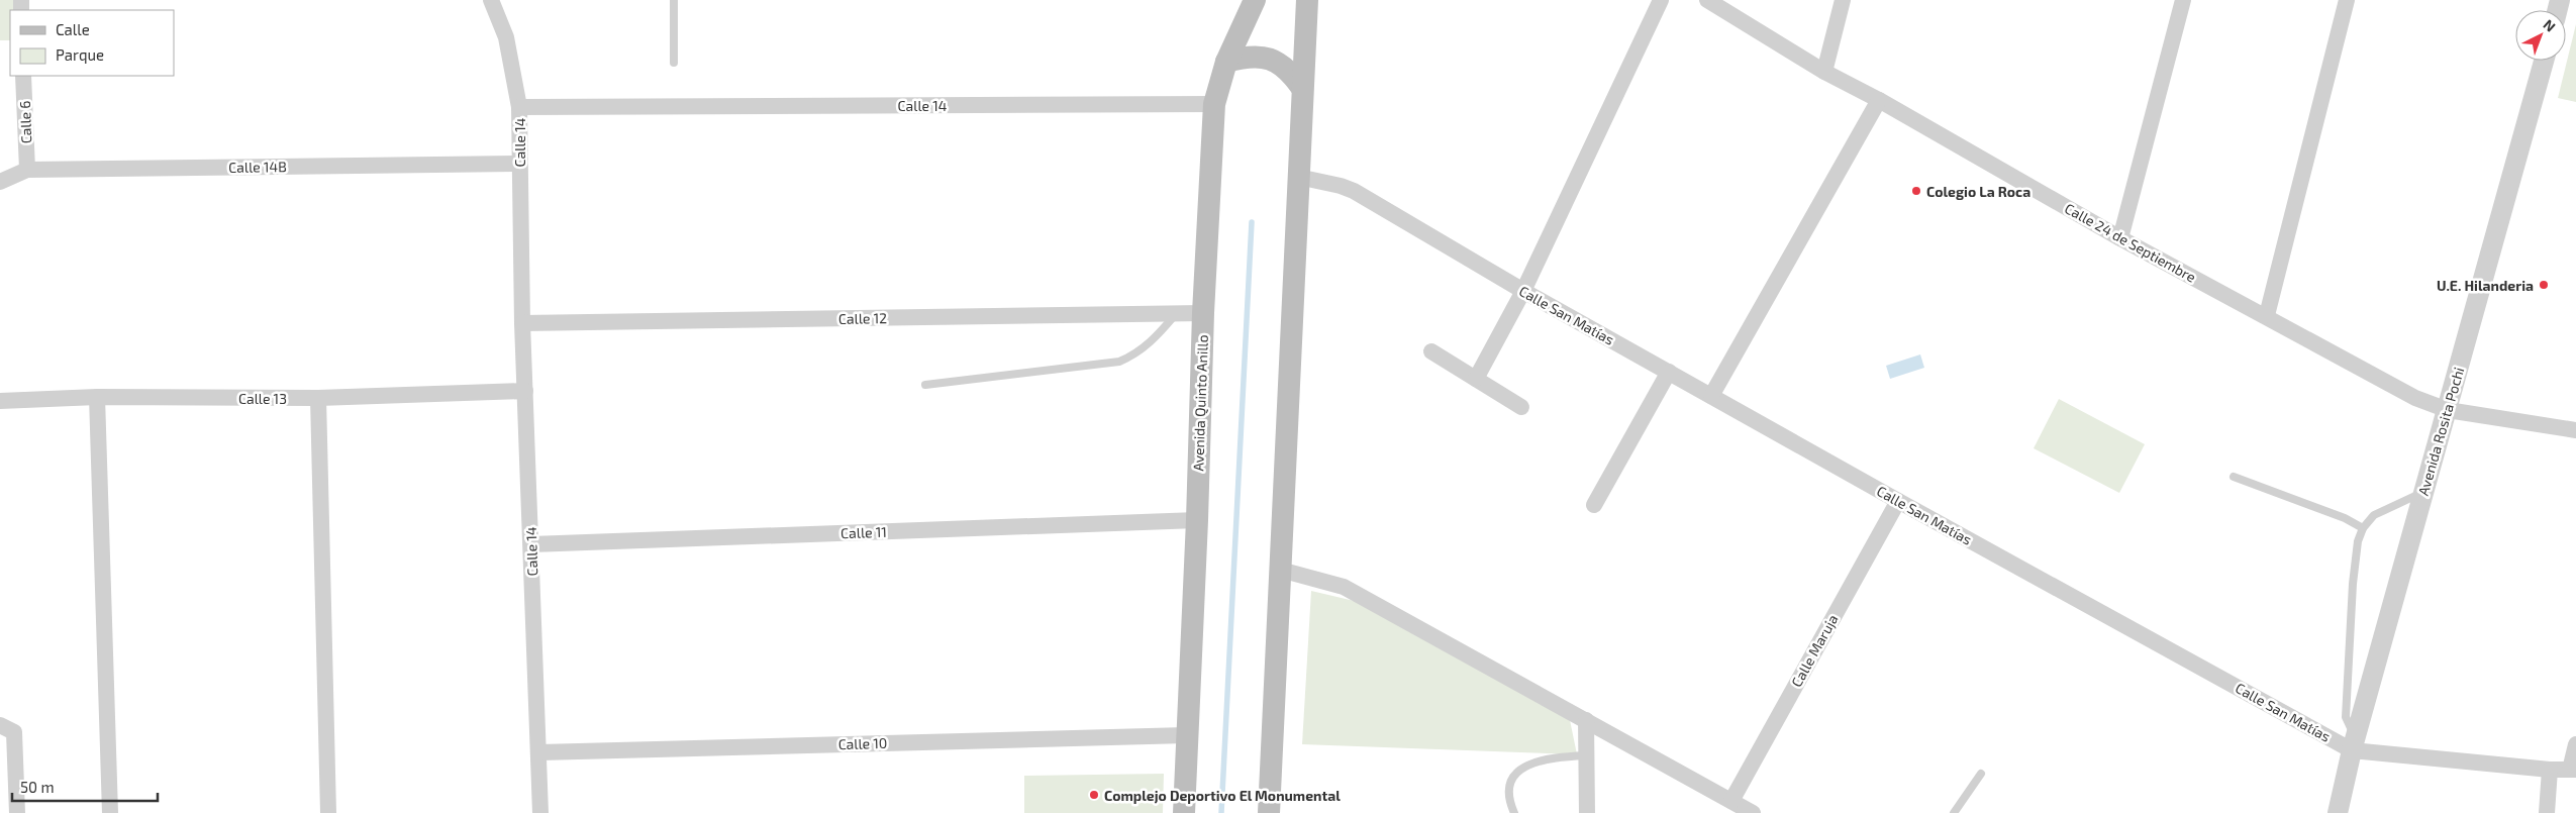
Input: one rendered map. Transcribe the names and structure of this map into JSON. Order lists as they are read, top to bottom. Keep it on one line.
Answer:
{"streets":{"main road":["Avenida Quinto Anillo"],"street":["Calle 14","Calle 6","Calle 14B","Calle 24 de Septiembre","Calle San Matías","Calle 12","Calle 13","Avenida Rosita Pochi","Calle 11","Calle Maruja","Calle 10"]},"crossings":[["Calle 14","Calle 14B"],["Calle 14","Calle 12"],["Calle 14","Calle 13"],["Calle 14","Avenida Quinto Anillo"],["Calle 14","Calle 11"],["Calle 14","Calle 10"],["Calle 6","Calle 14B"],["Calle 24 de Septiembre","Avenida Rosita Pochi"],["Calle San Matías","Avenida Rosita Pochi"],["Calle San Matías","Calle Maruja"],["Calle 12","Avenida Quinto Anillo"],["Avenida Quinto Anillo","Calle 11"],["Avenida Quinto Anillo","Calle 10"]],"places":["Colegio La Roca","U.E. Hilanderia","Complejo Deportivo El Monumental"],"legend":["Calle","Parque"],"scale_bar":"50 m","north":"top right"}
